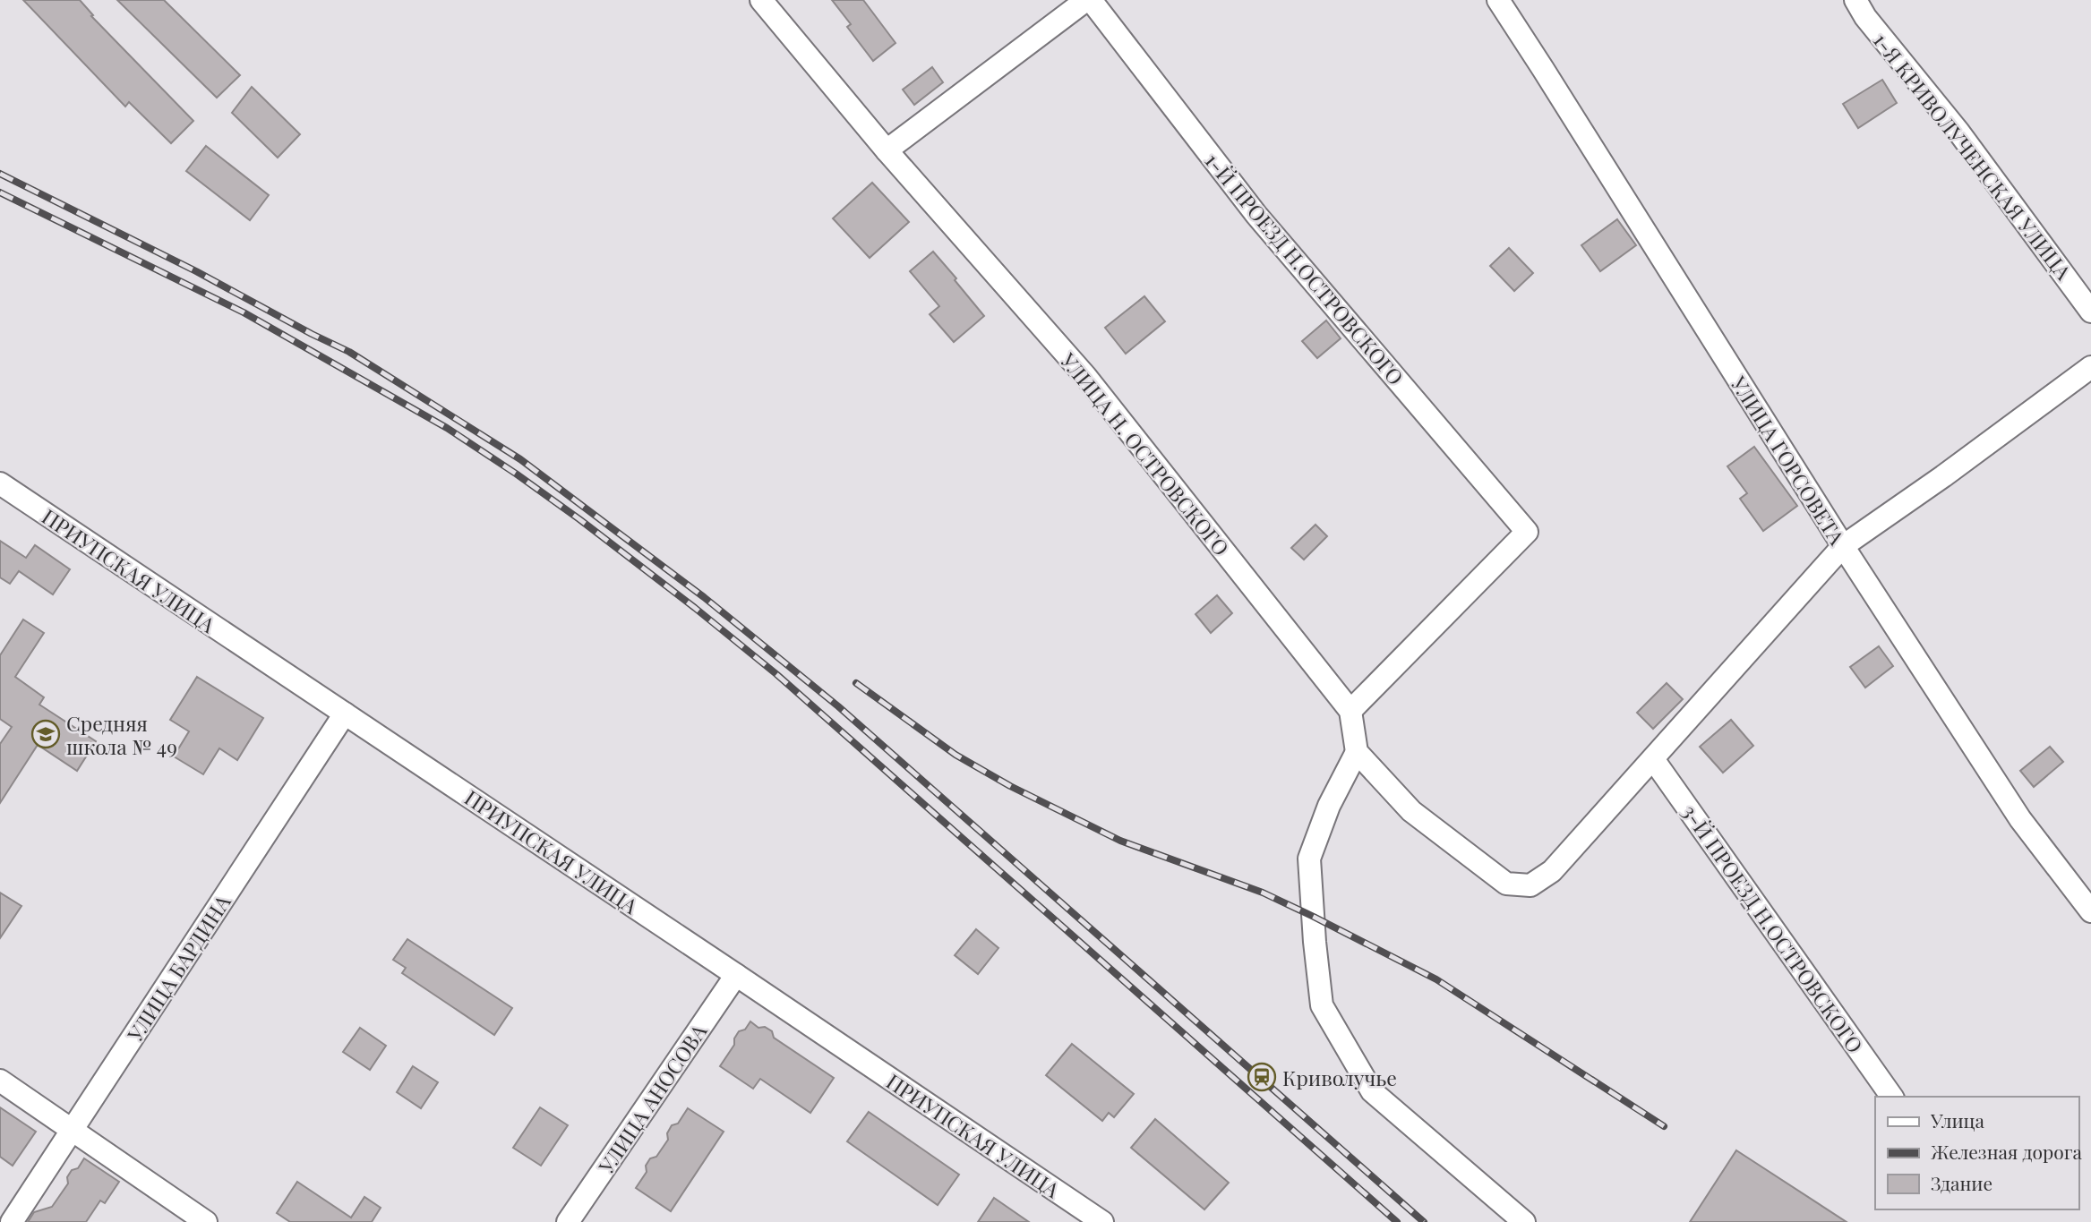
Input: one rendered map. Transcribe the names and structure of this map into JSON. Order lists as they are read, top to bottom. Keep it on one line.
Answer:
{"streets":{"street":["1-Я КРИВОЛУЧЕНСКАЯ УЛИЦА","1-Й ПРОЕЗД Н.ОСТРОВСКОГО","УЛИЦА Н. ОСТРОВСКОГО","УЛИЦА ГОРСОВЕТА","ПРИУПСКАЯ УЛИЦА","3-Й ПРОЕЗД Н.ОСТРОВСКОГО","УЛИЦА БАРДИНА","УЛИЦА АНОСОВА"]},"crossings":[["1-Й ПРОЕЗД Н.ОСТРОВСКОГО","УЛИЦА Н. ОСТРОВСКОГО"],["ПРИУПСКАЯ УЛИЦА","УЛИЦА БАРДИНА"],["ПРИУПСКАЯ УЛИЦА","УЛИЦА АНОСОВА"]],"places":{"school or university":["Средняя школа № 49"],"station":["Криволучье"]},"legend":["Улица","Железная дорога","Здание"]}
